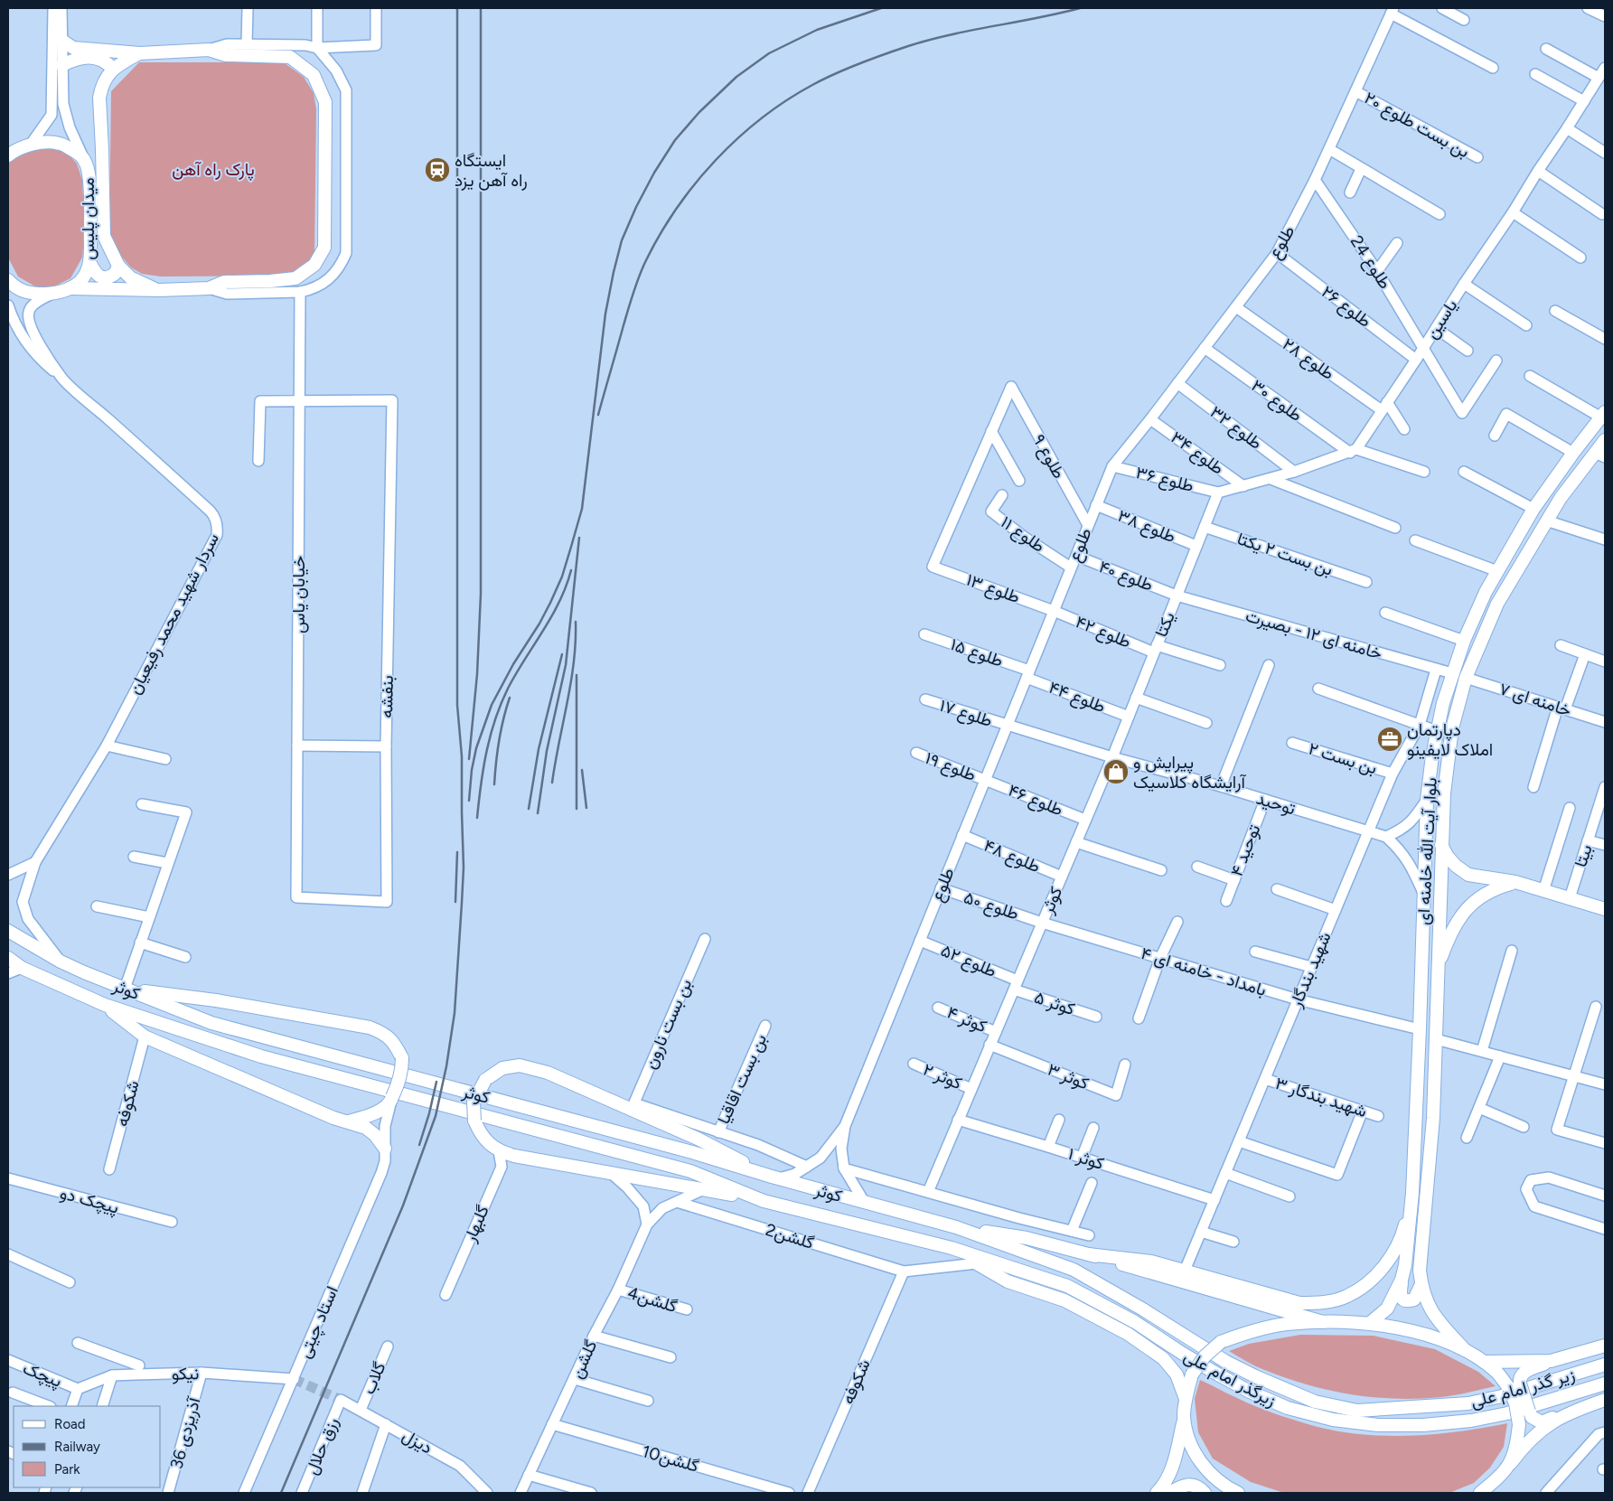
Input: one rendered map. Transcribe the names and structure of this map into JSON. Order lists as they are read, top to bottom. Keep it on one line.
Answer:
{"streets":{"main road":["میدان پلیس","بلوار آیت الله خامنه ای","کوثر","زیرگذر امام علی","زیر گذر امام علی"],"street":["بن بست طلوع ۲۰","طلوع","طلوع 24","طلوع ۲۶","یاسین","طلوع ۲۸","طلوع ۳۰","طلوع ۳۲","طلوع ۳۴","طلوع ۹","طلوع ۳۶","طلوع ۳۸","طلوع ۱۱","بن بست ۲ یکتا","طلوع ۴۰","طلوع ۱۳","خیابان یاس","سردار شهید محمد رفیعیان","یکتا","طلوع ۴۲","خامنه ای ۱۲ - بصیرت","طلوع ۱۵","بنفشه","طلوع ۴۴","خامنه ای ۷","طلوع ۱۷","بن بست ۲","طلوع ۱۹","طلوع ۴۶","توحید","توحید ۴","طلوع ۴۸","بیتا","طلوع ۵۰","طلوع ۵۲","شهید بندگار","بامداد - خامنه ای ۴","کوثر ۵","کوثر ۴","بن بست نارون","کوثر ۲","کوثر ۳","بن بست اقاقیا","شهید بندگار ۳","شکوفه","کوثر ۱","پیچک دو","گلبهار","گلشن2","گلشن4","استاد چیتی","گلشن","نیکو","پیچک","گلاب","آذریزدی 36","دیزل","رزق حلال","گلشن10"]},"crossings":[["بن بست طلوع ۲۰","طلوع"],["میدان پلیس","سردار شهید محمد رفیعیان"],["طلوع","طلوع 24"],["طلوع","طلوع ۲۶"],["طلوع","طلوع ۲۸"],["طلوع","طلوع ۳۰"],["طلوع","طلوع ۳۲"],["طلوع","طلوع ۳۴"],["طلوع","طلوع ۹"],["طلوع","طلوع ۳۶"],["طلوع","طلوع ۳۸"],["طلوع","طلوع ۱۱"],["طلوع","طلوع ۴۰"],["طلوع","طلوع ۱۳"],["طلوع","طلوع ۴۲"],["طلوع","طلوع ۱۵"],["طلوع","طلوع ۴۴"],["طلوع","طلوع ۱۷"],["طلوع","طلوع ۱۹"],["طلوع","طلوع ۴۶"],["طلوع","توحید"],["طلوع","طلوع ۴۸"],["طلوع","طلوع ۵۰"],["طلوع","طلوع ۵۲"],["طلوع 24","یاسین"],["طلوع ۲۶","یاسین"],["یاسین","طلوع ۲۸"],["یاسین","طلوع ۳۰"],["طلوع ۹","طلوع ۱۳"],["طلوع ۳۶","یکتا"],["طلوع ۳۸","یکتا"],["بن بست ۲ یکتا","یکتا"],["طلوع ۴۰","یکتا"],["طلوع ۴۰","خامنه ای ۱۲ - بصیرت"],["طلوع ۱۳","طلوع ۴۲"],["خیابان یاس","بنفشه"],["سردار شهید محمد رفیعیان","کوثر"],["یکتا","طلوع ۴۲"],["یکتا","خامنه ای ۱۲ - بصیرت"],["یکتا","طلوع ۴۴"],["یکتا","توحید"],["یکتا","کوثر"],["خامنه ای ۱۲ - بصیرت","بلوار آیت الله خامنه ای"],["خامنه ای ۱۲ - بصیرت","شهید بندگار"],["طلوع ۱۵","طلوع ۴۴"],["خامنه ای ۷","بلوار آیت الله خامنه ای"],["طلوع ۱۷","توحید"],["بن بست ۲","شهید بندگار"],["طلوع ۱۹","طلوع ۴۶"],["طلوع ۴۶","کوثر"],["توحید","توحید ۴"],["توحید","کوثر"],["توحید","شهید بندگار"],["بلوار آیت الله خامنه ای","بامداد - خامنه ای ۴"],["طلوع ۴۸","کوثر"],["کوثر","طلوع ۵۰"],["کوثر","طلوع ۵۲"],["کوثر","بامداد - خامنه ای ۴"],["کوثر","کوثر ۵"],["کوثر","کوثر ۴"],["کوثر","کوثر ۲"],["کوثر","کوثر ۳"],["کوثر","کوثر ۱"],["کوثر","زیرگذر امام علی"],["طلوع ۵۰","بامداد - خامنه ای ۴"],["طلوع ۵۲","کوثر ۵"],["شهید بندگار","بامداد - خامنه ای ۴"],["شهید بندگار","شهید بندگار ۳"],["شهید بندگار","کوثر ۱"],["شکوفه","گلشن2"],["گلشن2","گلشن"],["گلشن4","گلشن"],["استاد چیتی","نیکو"],["گلشن","گلشن10"],["نیکو","پیچک"],["نیکو","آذریزدی 36"],["گلاب","دیزل"],["زیرگذر امام علی","زیر گذر امام علی"],["دیزل","رزق حلال"]],"parks":["پارک راه آهن"],"places":{"station":["ایستگاه راه آهن یزد"],"office":["دپارتمان املاک لایفینو"],"shop":["پیرایش و آرایشگاه کلاسیک"]},"legend":["Road","Railway","Park"]}
